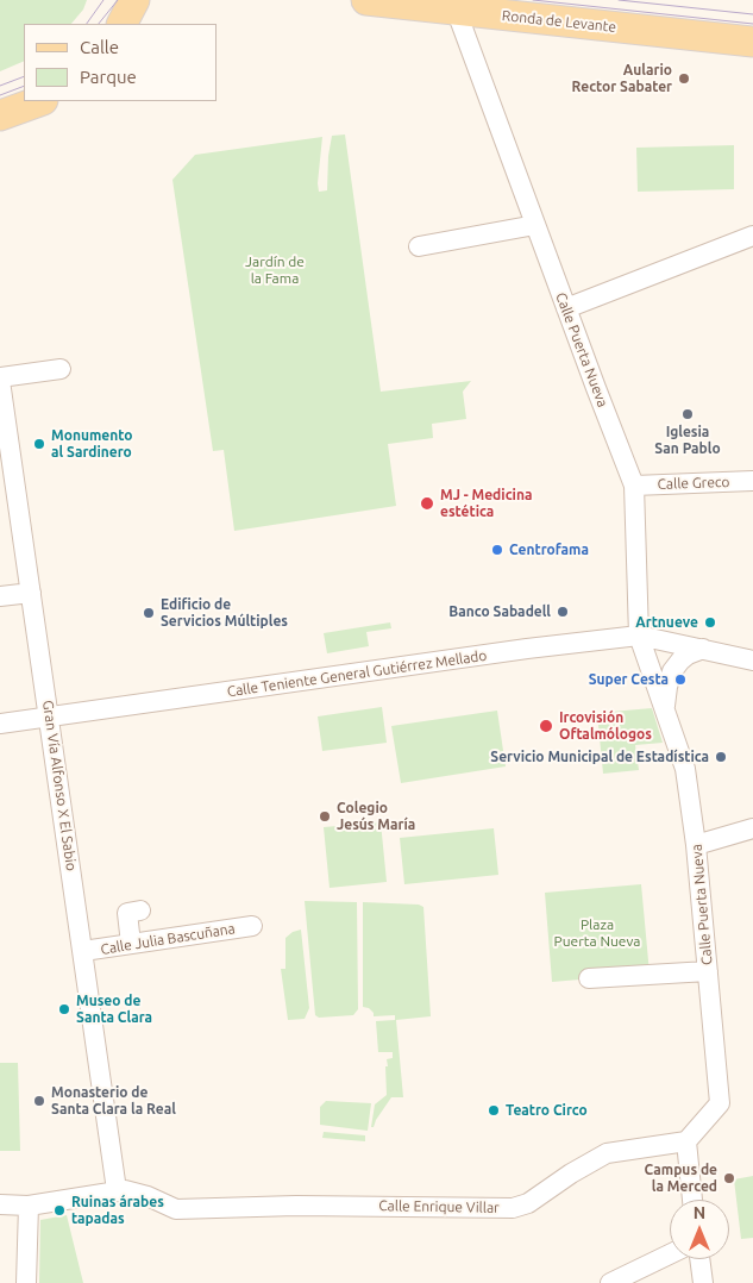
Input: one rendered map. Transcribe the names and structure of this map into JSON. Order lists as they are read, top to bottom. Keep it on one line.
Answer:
{"streets":{"main road":["Ronda de Levante"],"street":["Calle Puerta Nueva","Calle Greco","Calle Teniente General Gutiérrez Mellado","Gran Vía Alfonso X El Sabio","Calle Julia Bascuñana","Calle Enrique Villar"]},"crossings":[["Ronda de Levante","Calle Puerta Nueva"],["Calle Puerta Nueva","Calle Greco"],["Calle Puerta Nueva","Calle Teniente General Gutiérrez Mellado"],["Calle Puerta Nueva","Calle Enrique Villar"],["Calle Teniente General Gutiérrez Mellado","Gran Vía Alfonso X El Sabio"],["Gran Vía Alfonso X El Sabio","Calle Julia Bascuñana"],["Gran Vía Alfonso X El Sabio","Calle Enrique Villar"]],"parks":["Jardín de la Fama","Plaza Puerta Nueva"],"places":["Aulario Rector Sabater","Iglesia San Pablo","Monumento al Sardinero","MJ - Medicina estética","Centrofama","Banco Sabadell","Edificio de Servicios Múltiples","Artnueve","Super Cesta","Ircovisión Oftalmólogos","Servicio Municipal de Estadística","Colegio Jesús María","Museo de Santa Clara","Monasterio de Santa Clara la Real","Teatro Circo","Campus de la Merced","Ruinas árabes tapadas"],"legend":["Calle","Parque"],"north":"top"}
